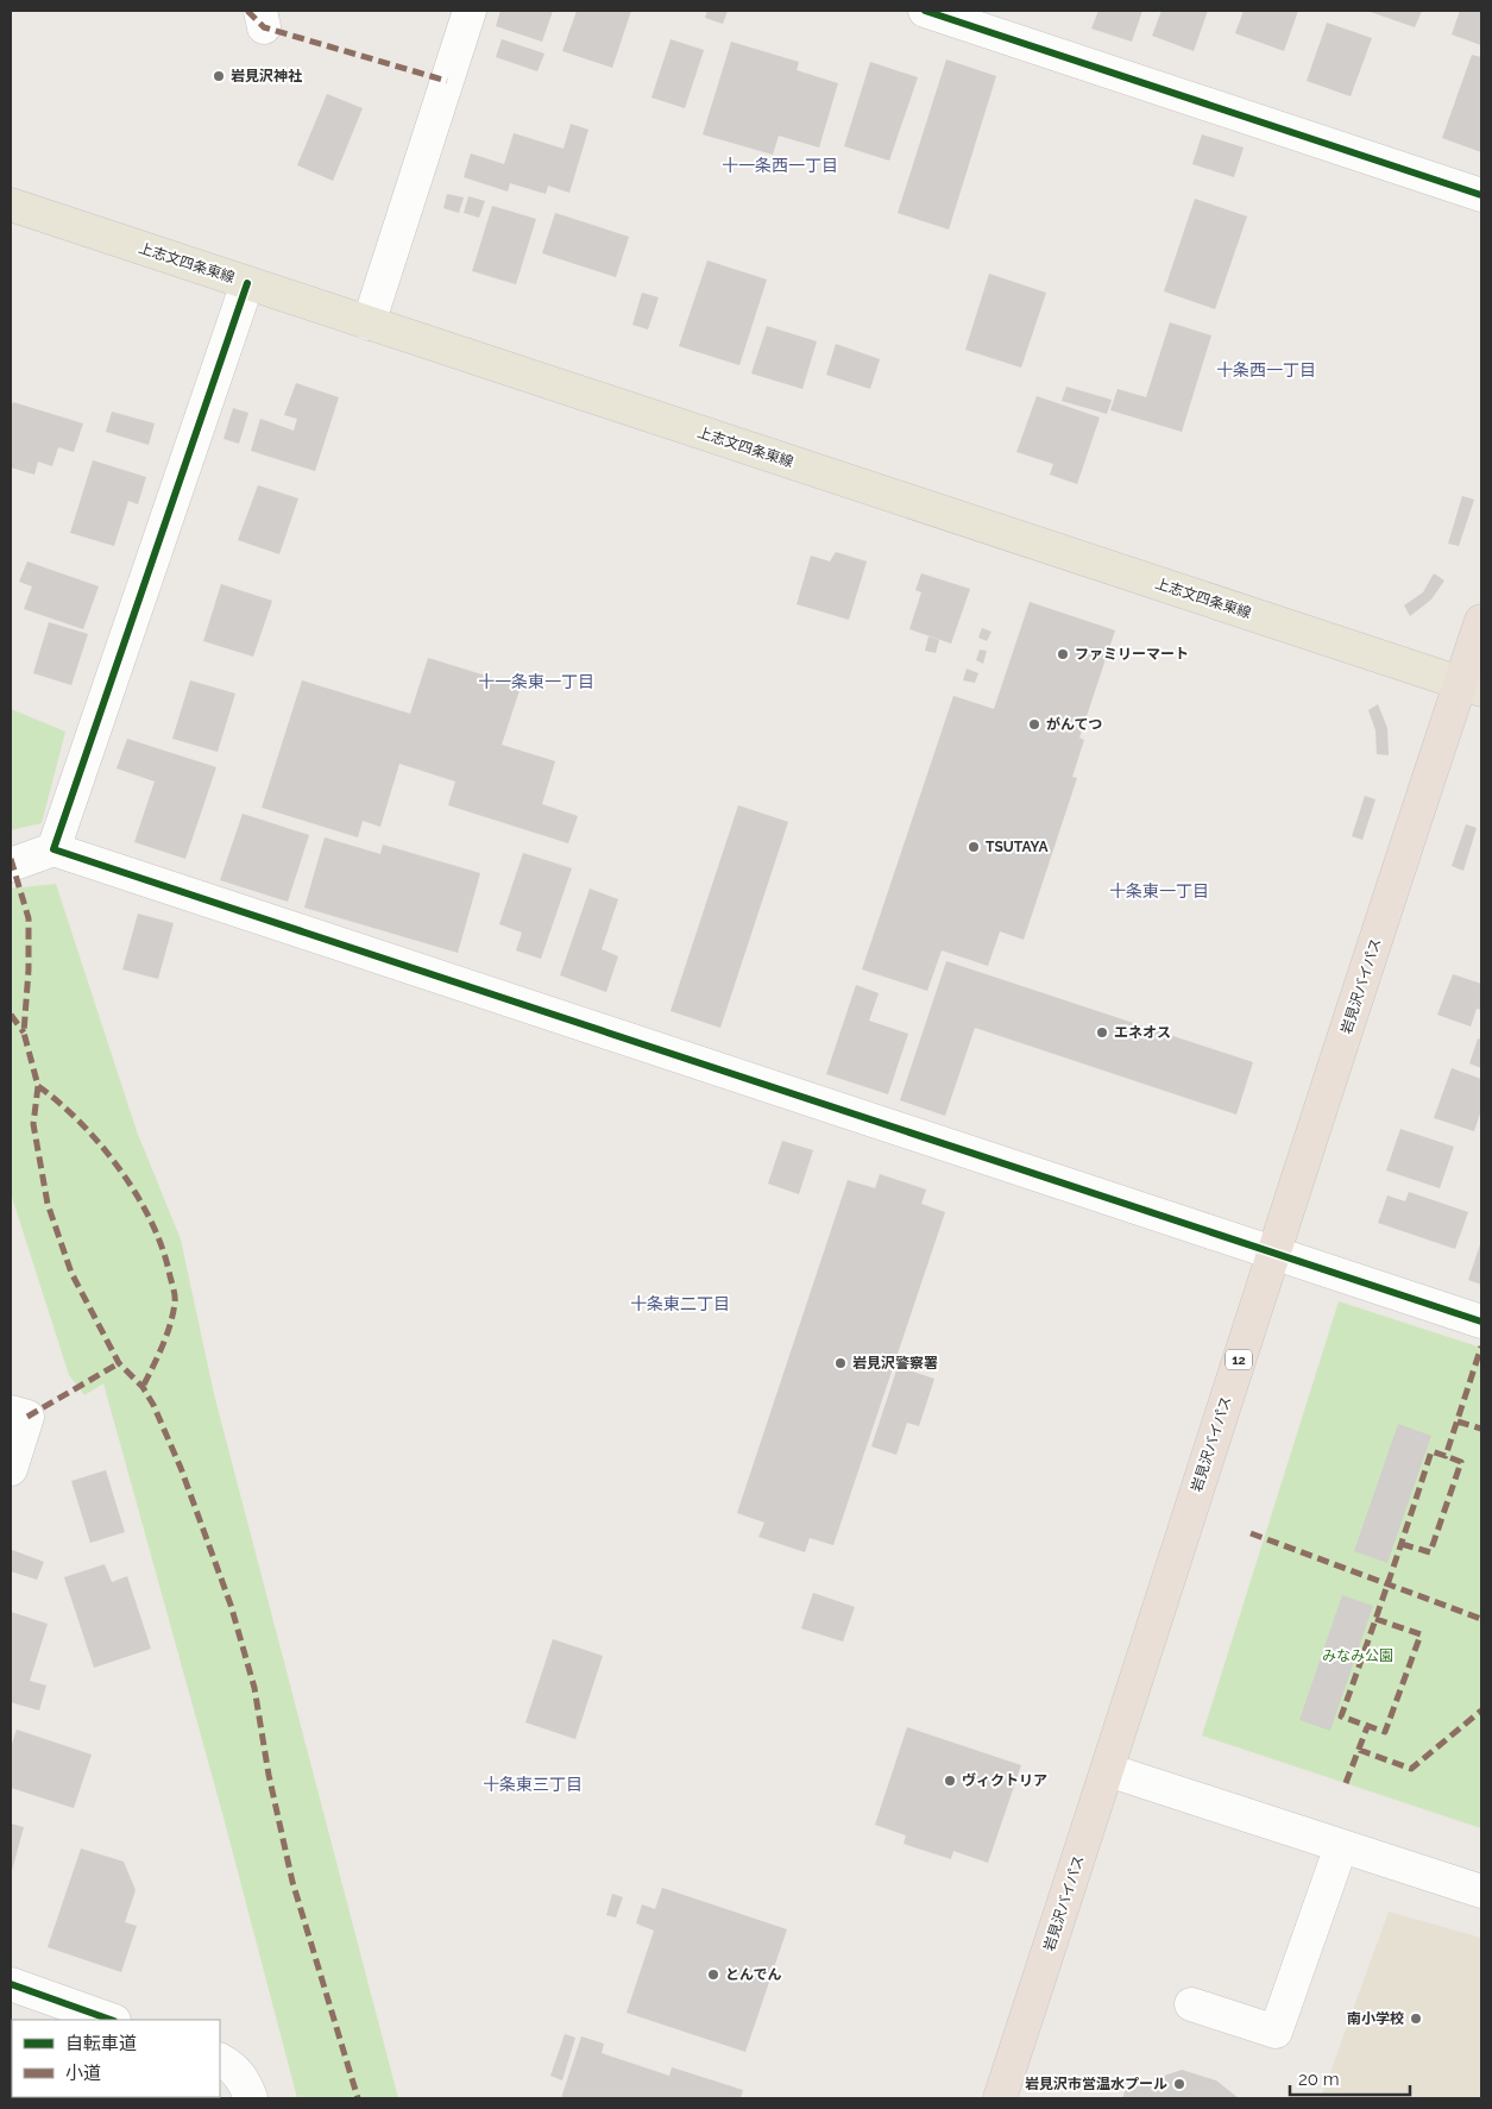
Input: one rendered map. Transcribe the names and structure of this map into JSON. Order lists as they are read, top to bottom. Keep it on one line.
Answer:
{"streets":{"highway":["岩見沢バイパス","12"],"main road":["上志文四条東線"]},"crossings":[["上志文四条東線","岩見沢バイパス"]],"districts":["十一条西一丁目","十条西一丁目","十一条東一丁目","十条東一丁目","十条東二丁目","十条東三丁目"],"parks":["みなみ公園"],"places":["岩見沢神社","ファミリーマート","がんてつ","TSUTAYA","エネオス","岩見沢警察署","ヴィクトリア","とんでん","南小学校","岩見沢市営温水プール"],"legend":["自転車道","小道"],"scale_bar":"20 m"}
